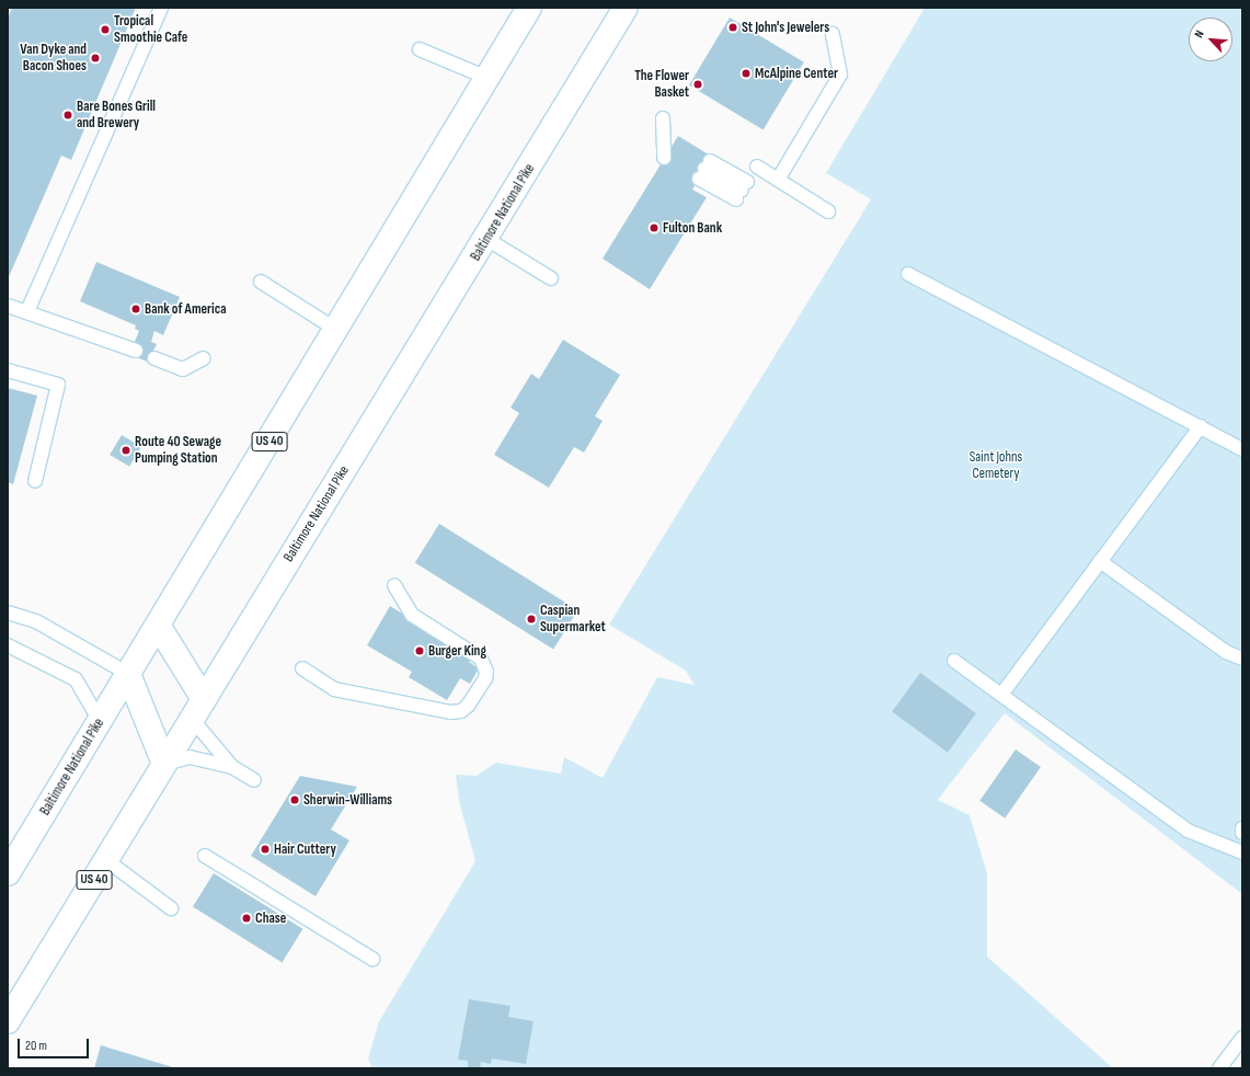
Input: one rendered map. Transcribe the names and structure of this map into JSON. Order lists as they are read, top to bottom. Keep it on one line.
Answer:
{"streets":{"main road":["Baltimore National Pike","US 40"]},"parks":["Saint Johns Cemetery"],"places":["St John's Jewelers","Tropical Smoothie Cafe","Van Dyke and Bacon Shoes","McAlpine Center","The Flower Basket","Bare Bones Grill and Brewery","Fulton Bank","Bank of America","Route 40 Sewage Pumping Station","Caspian Supermarket","Burger King","Sherwin-Williams","Hair Cuttery","Chase"],"scale_bar":"20 m","north":"top left"}
